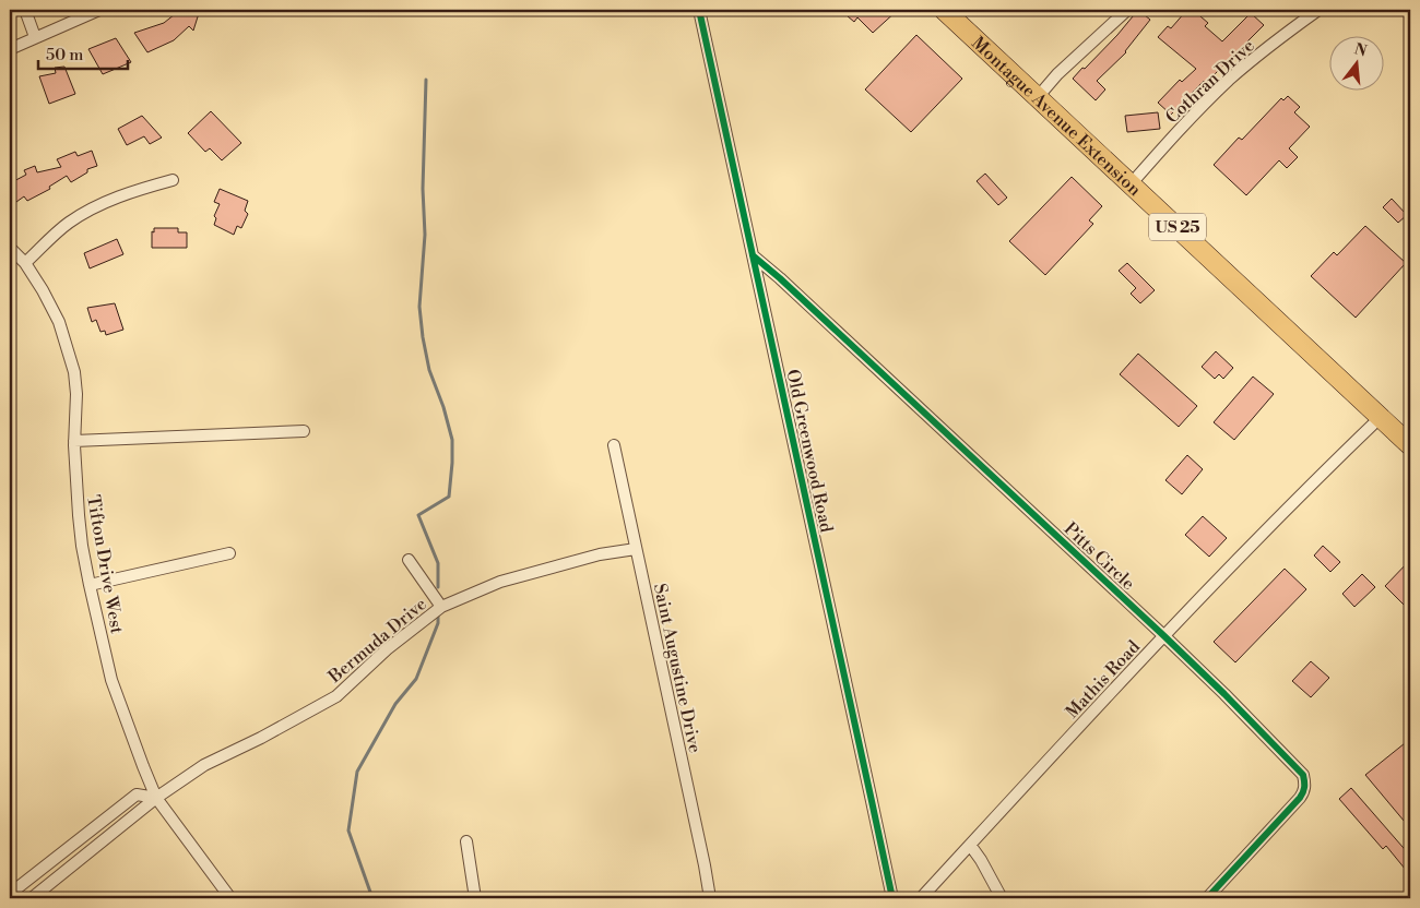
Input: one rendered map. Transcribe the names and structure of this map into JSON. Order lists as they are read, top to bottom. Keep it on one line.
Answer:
{"streets":{"highway":["Montague Avenue Extension","US 25"],"street":["Cothran Drive","Old Greenwood Road","Pitts Circle","Tifton Drive West","Bermuda Drive","Saint Augustine Drive","Mathis Road"]},"crossings":[["Cothran Drive","Montague Avenue Extension"],["Montague Avenue Extension","Mathis Road"],["Old Greenwood Road","Pitts Circle"],["Pitts Circle","Mathis Road"],["Tifton Drive West","Bermuda Drive"],["Bermuda Drive","Saint Augustine Drive"]],"scale_bar":"50 m","north":"top"}
